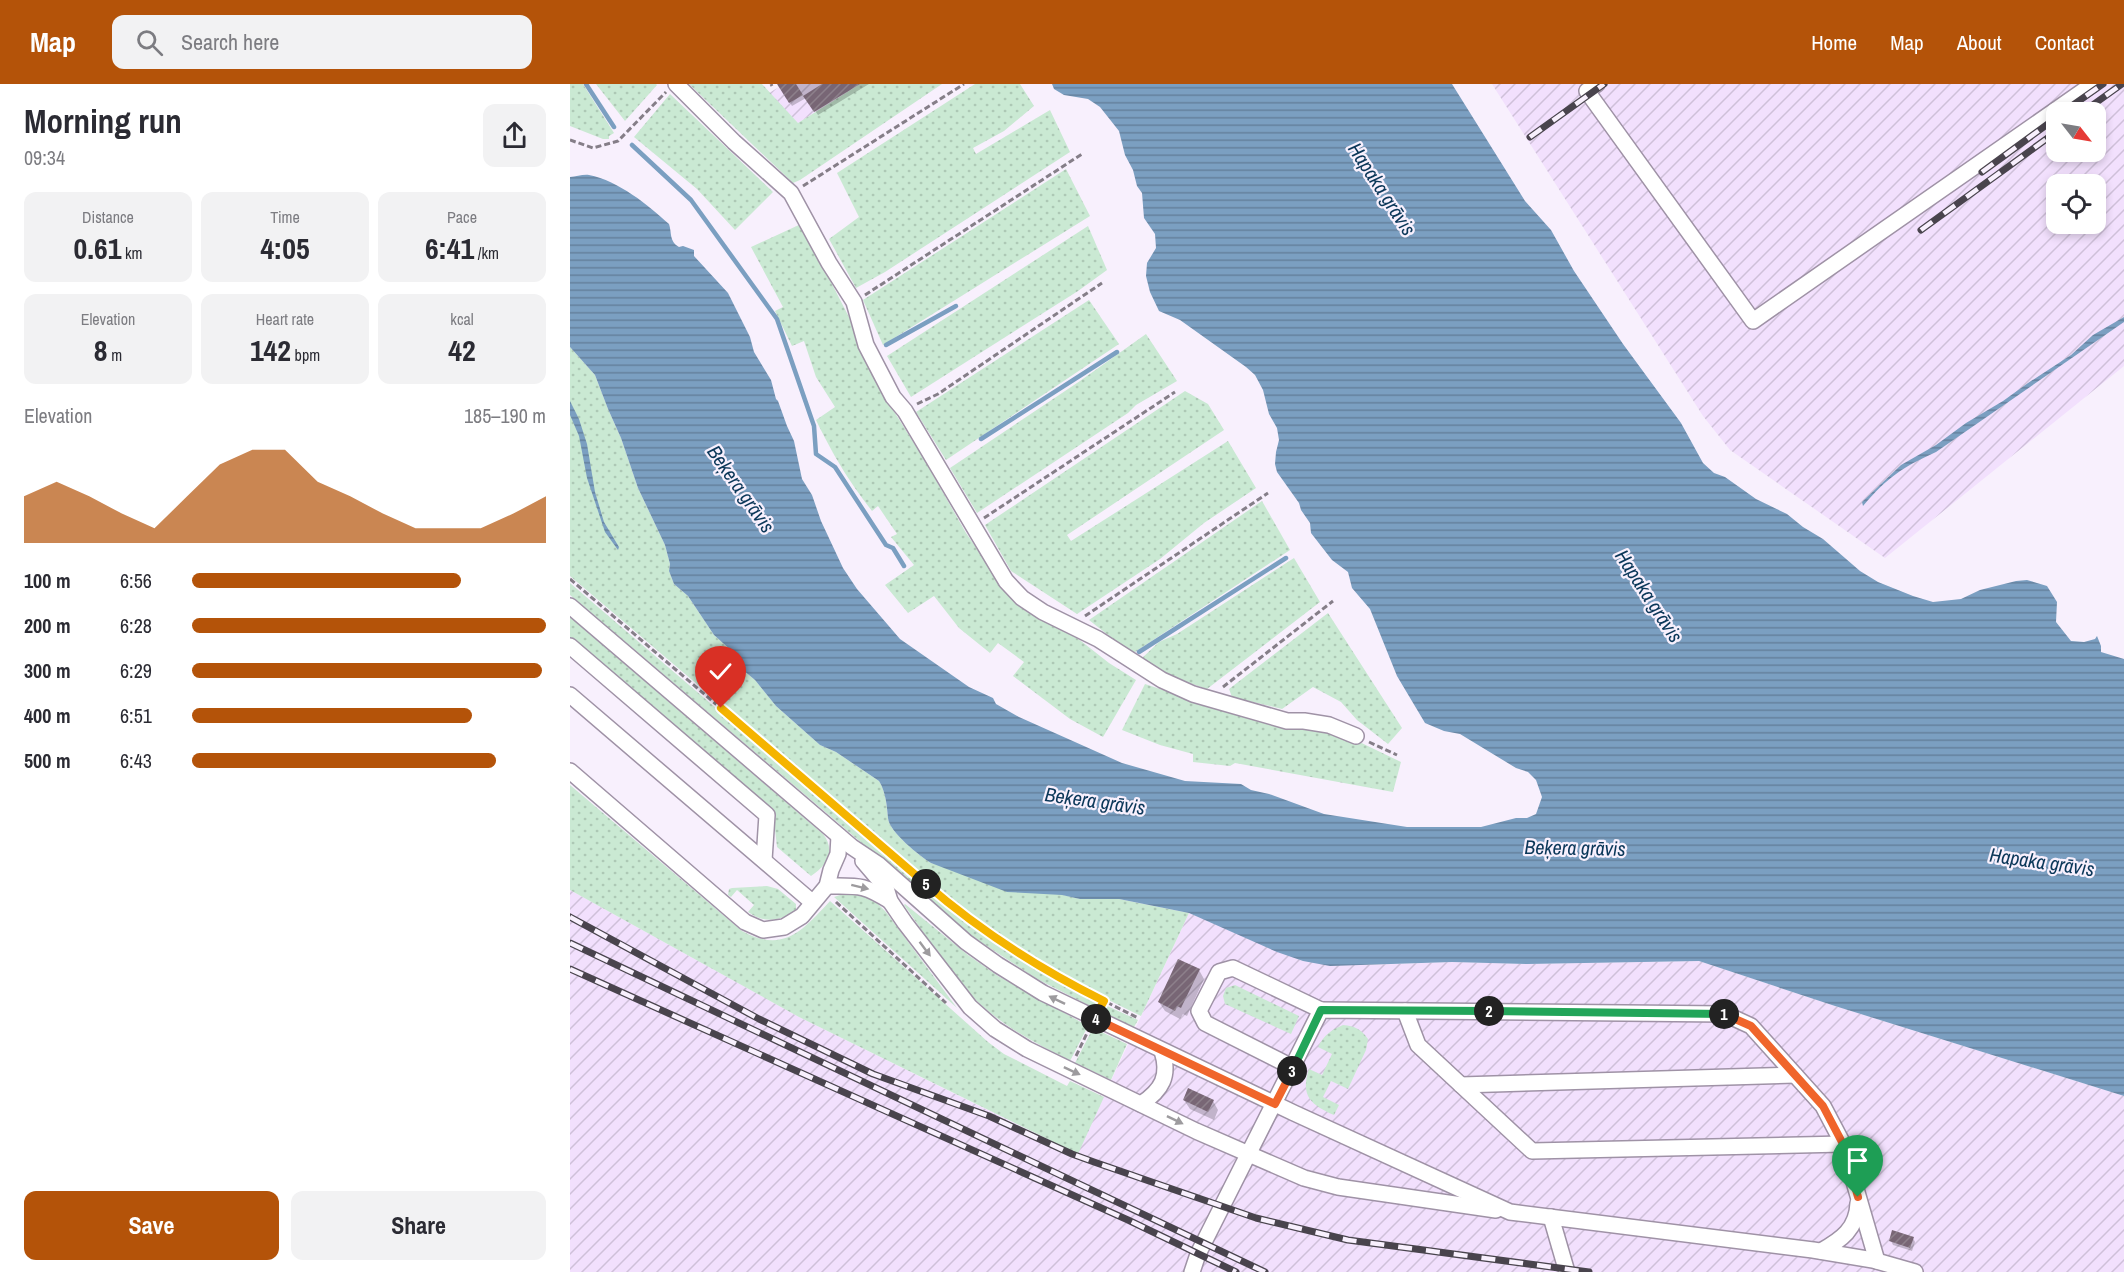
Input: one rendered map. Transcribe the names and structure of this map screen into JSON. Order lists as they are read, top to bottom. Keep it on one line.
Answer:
{"water":["Hapaka grāvis","Beķera grāvis"],"north":"bottom right","page":{"header":"Map","search":"Search here","nav":["Home","Map","About","Contact"],"heading":["Morning run","09:34"],"stats":[["Distance","0.61 km"],["Time","4:05"],["Pace","6:41 /km"],["Elevation","8 m"],["Heart rate","142 bpm"],["kcal","42"]],"chart":["Elevation","185–190 m"],"list":[{"name":"100 m","note":"6:56"},{"name":"200 m","note":"6:28"},{"name":"300 m","note":"6:29"},{"name":"400 m","note":"6:51"},{"name":"500 m","note":"6:43"}],"pins":["5","2","1","4","3"],"buttons":["Save","Share"]}}
